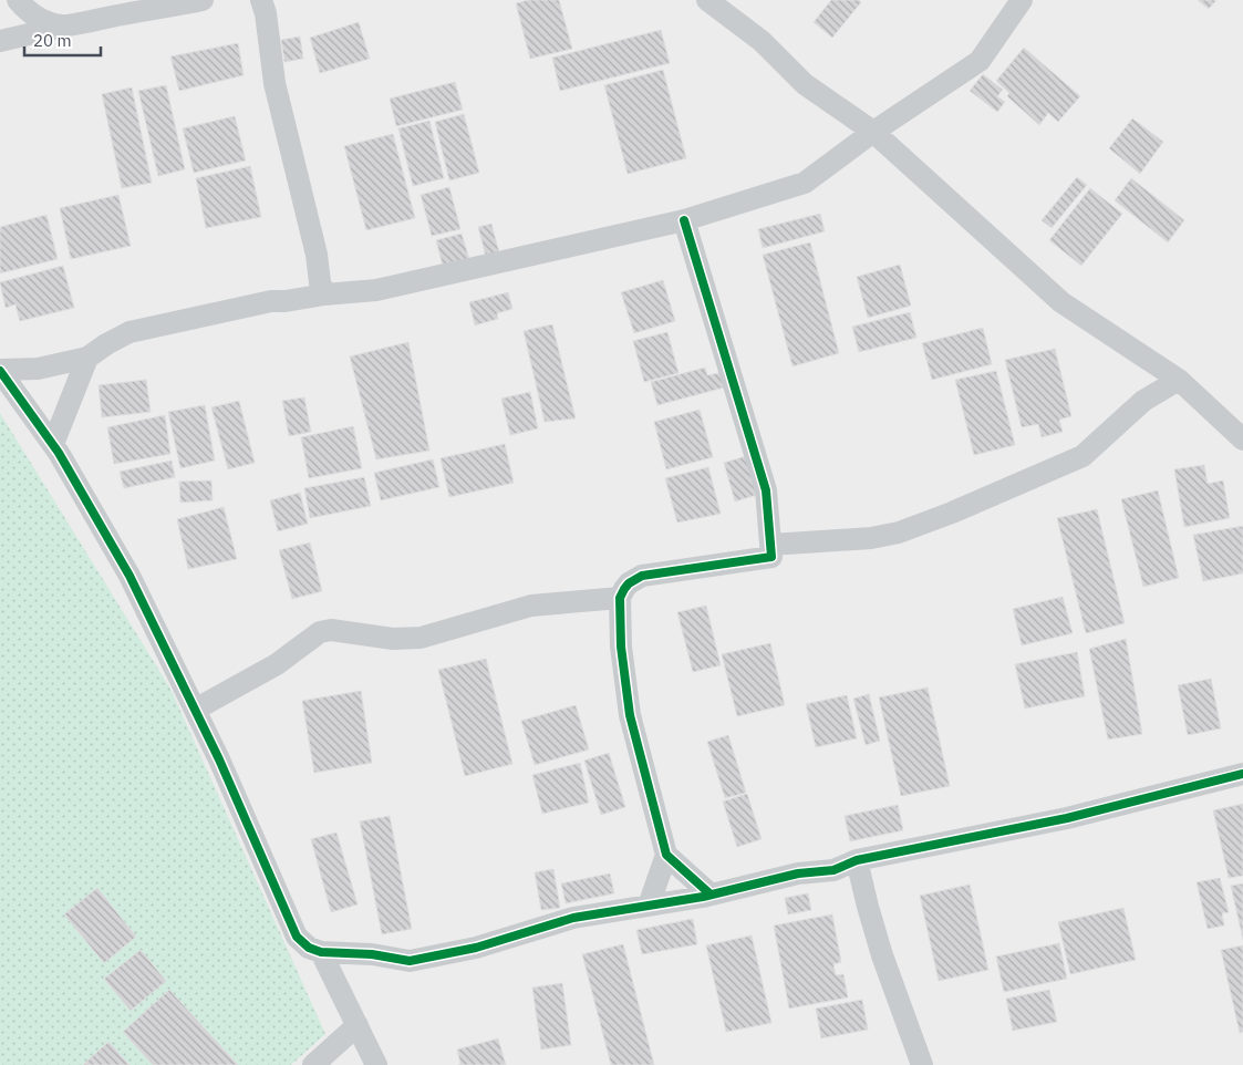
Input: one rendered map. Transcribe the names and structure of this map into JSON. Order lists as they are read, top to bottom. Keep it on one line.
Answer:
{"scale_bar":"20 m"}
